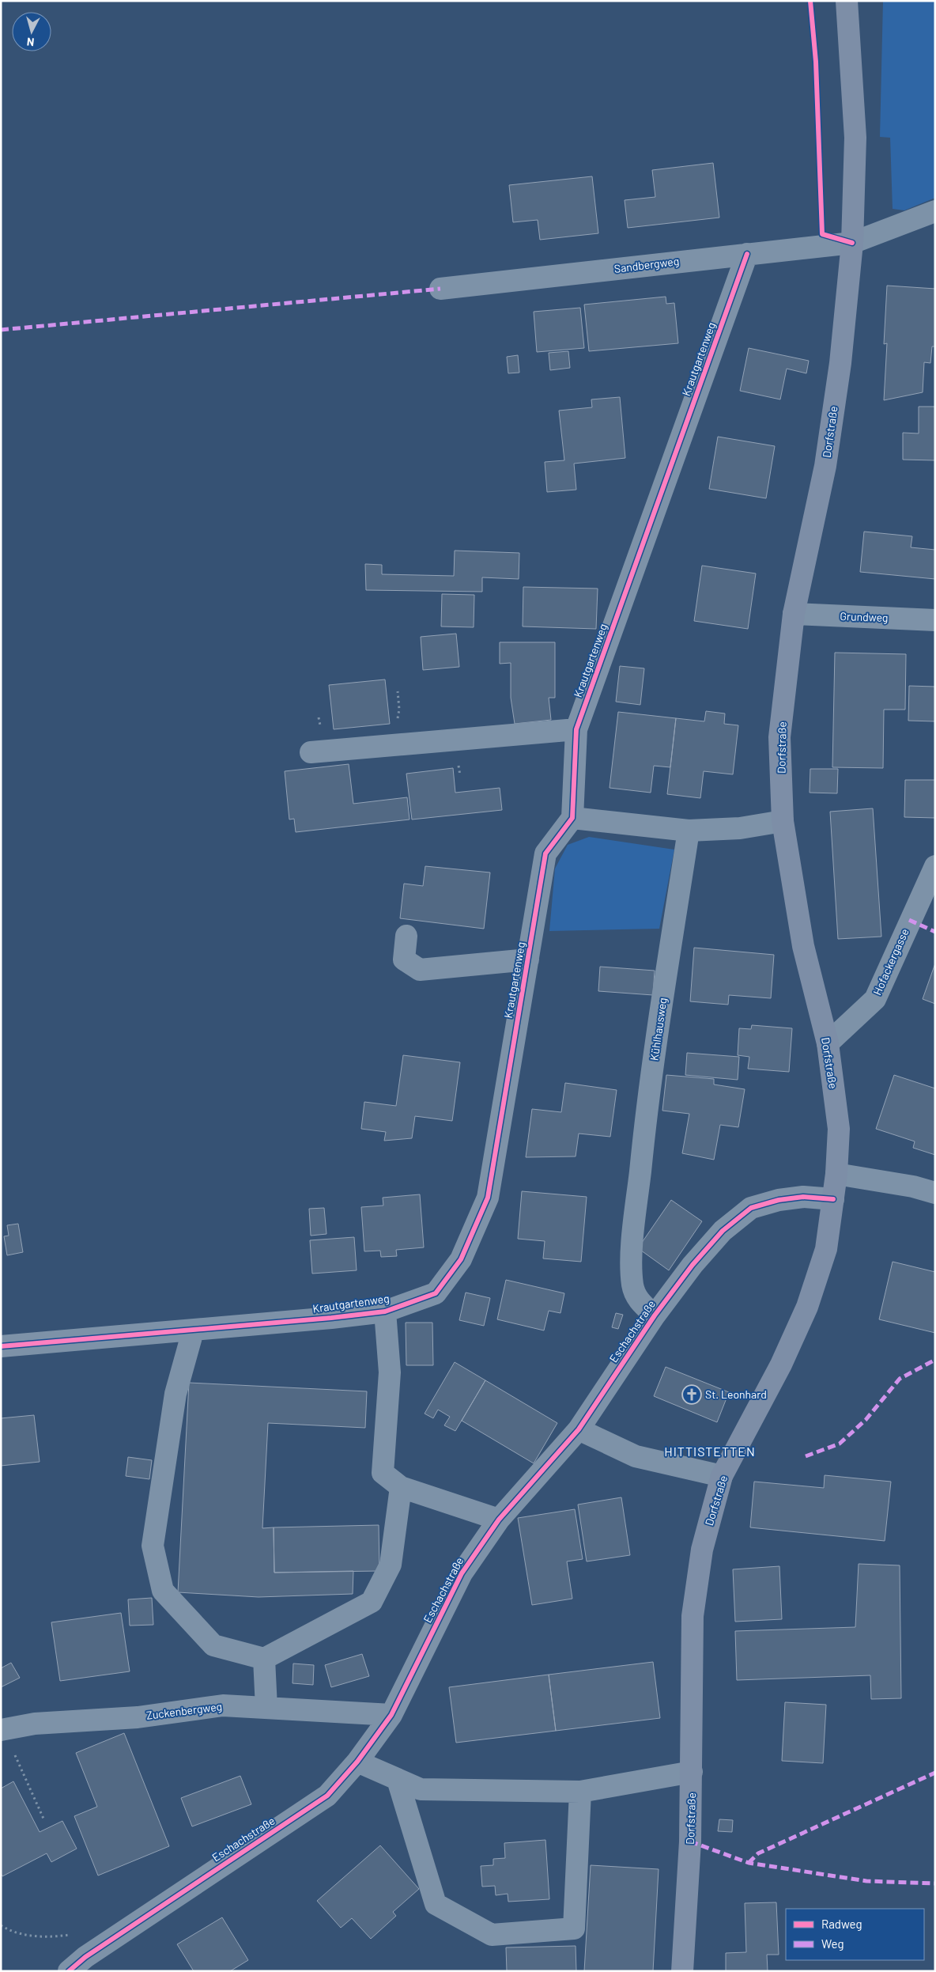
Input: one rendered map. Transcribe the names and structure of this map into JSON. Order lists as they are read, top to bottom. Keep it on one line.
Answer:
{"streets":{"main road":["Dorfstraße"],"street":["Sandbergweg","Krautgartenweg","Grundweg","Hofackergasse","Kühlhausweg","Eschachstraße","Zuckenbergweg"]},"crossings":[["Sandbergweg","Krautgartenweg"],["Sandbergweg","Dorfstraße"],["Dorfstraße","Grundweg"],["Dorfstraße","Hofackergasse"],["Dorfstraße","Eschachstraße"],["Kühlhausweg","Eschachstraße"],["Eschachstraße","Zuckenbergweg"]],"districts":["HITTISTETTEN"],"places":{"church":["St. Leonhard"]},"legend":["Radweg","Weg"],"north":"bottom"}
